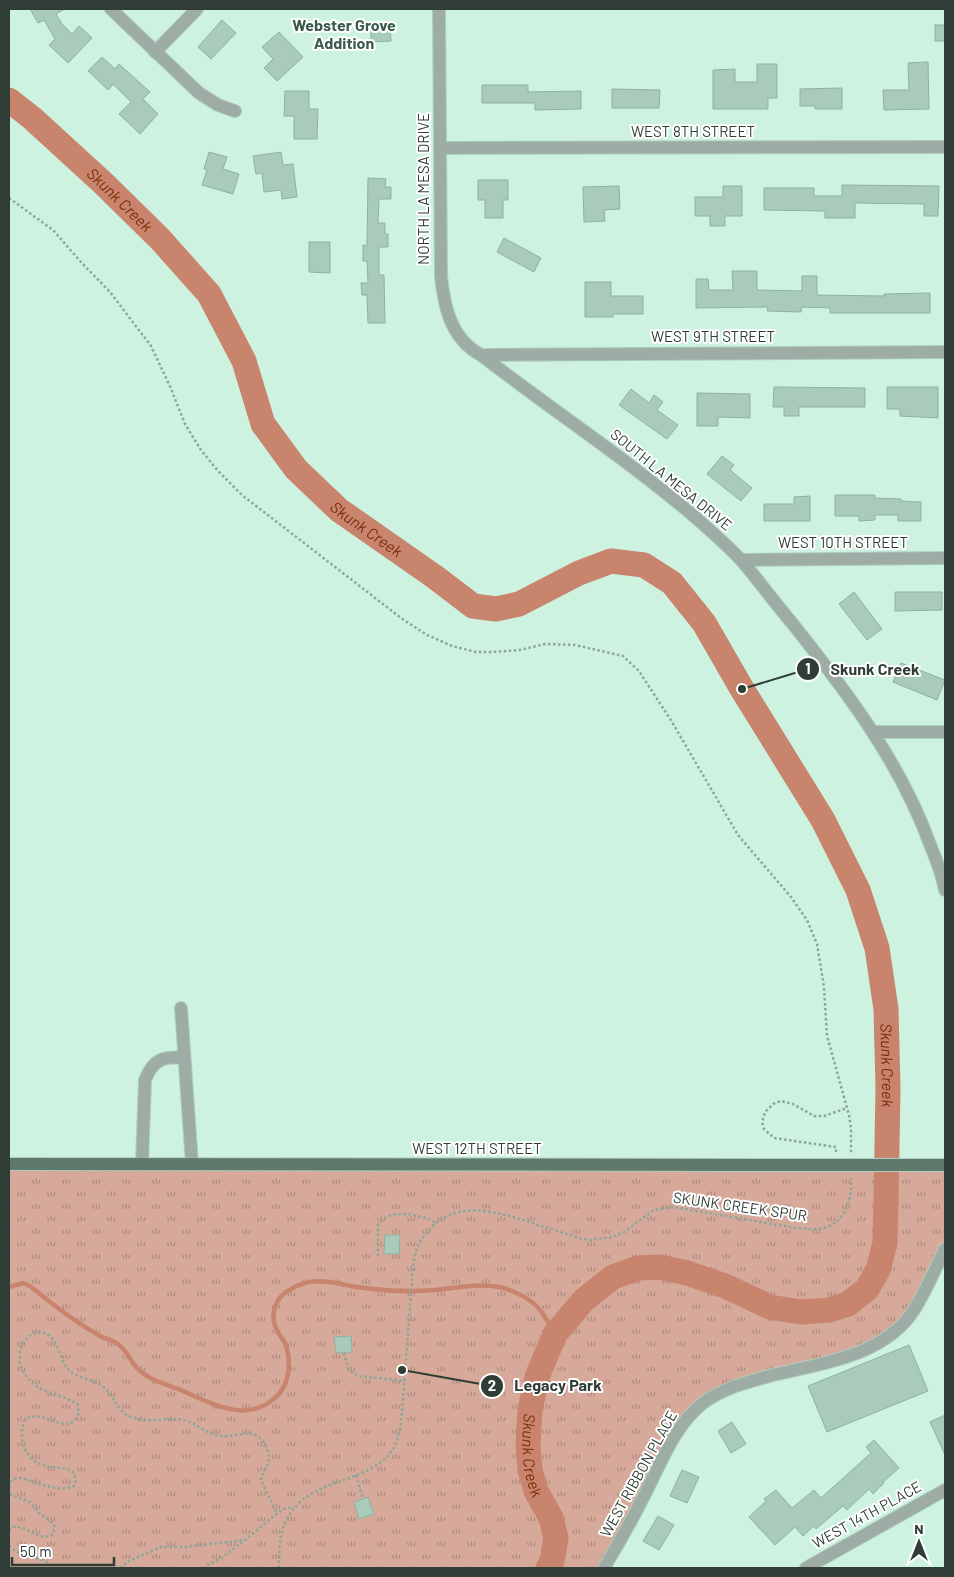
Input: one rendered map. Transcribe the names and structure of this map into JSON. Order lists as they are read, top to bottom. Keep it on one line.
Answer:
{"streets":{"main road":["WEST 12TH STREET"],"street":["WEST 8TH STREET","NORTH LA MESA DRIVE","WEST 9TH STREET","SOUTH LA MESA DRIVE","WEST 10TH STREET","WEST RIBBON PLACE","WEST 14TH PLACE"],"path":["SKUNK CREEK SPUR"]},"crossings":[["WEST 8TH STREET","NORTH LA MESA DRIVE"],["NORTH LA MESA DRIVE","WEST 9TH STREET"],["NORTH LA MESA DRIVE","SOUTH LA MESA DRIVE"],["WEST 9TH STREET","SOUTH LA MESA DRIVE"],["SOUTH LA MESA DRIVE","WEST 10TH STREET"]],"districts":["Webster Grove Addition"],"water":["Skunk Creek"],"places":["Skunk Creek","Legacy Park"],"scale_bar":"50 m","north":"top"}
